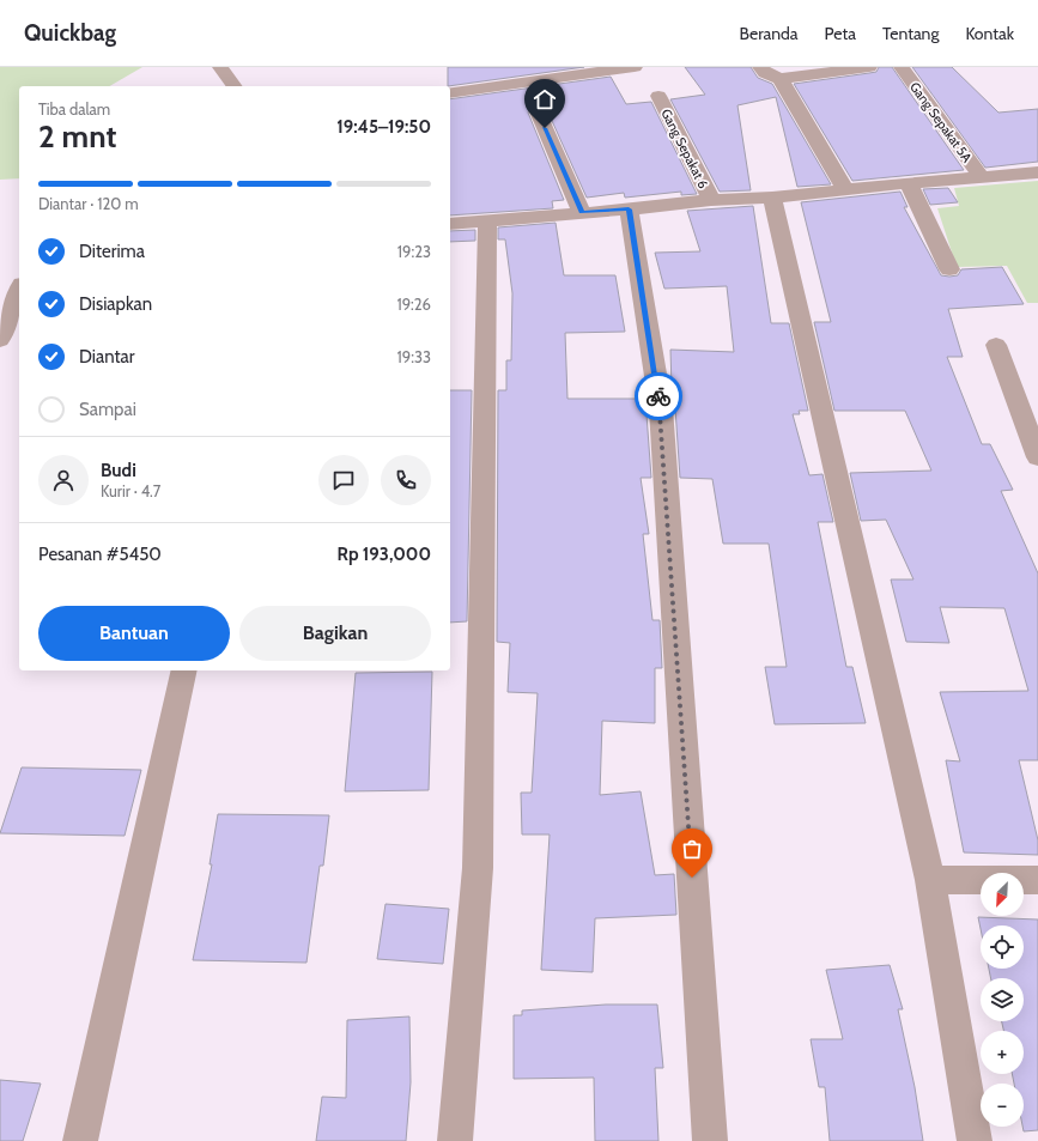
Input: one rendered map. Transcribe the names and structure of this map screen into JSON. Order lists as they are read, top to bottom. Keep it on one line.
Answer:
{"streets":{"street":["Gang Sepakat 5A","Gang Sepakat 6"]},"north":"bottom left","page":{"header":"Quickbag","nav":["Beranda","Peta","Tentang","Kontak"],"heading":["2 mnt","Tiba dalam","19:45–19:50"],"panel":["Budi","Kurir · 4.7","Pesanan #5450","Rp 193,000"],"bar":"Diantar · 120 m","list":[["Diterima","19:23"],["Disiapkan","19:26"],["Diantar","19:33"],"Sampai"],"buttons":["Bantuan","Bagikan"],"map_buttons":["+","−"]}}
